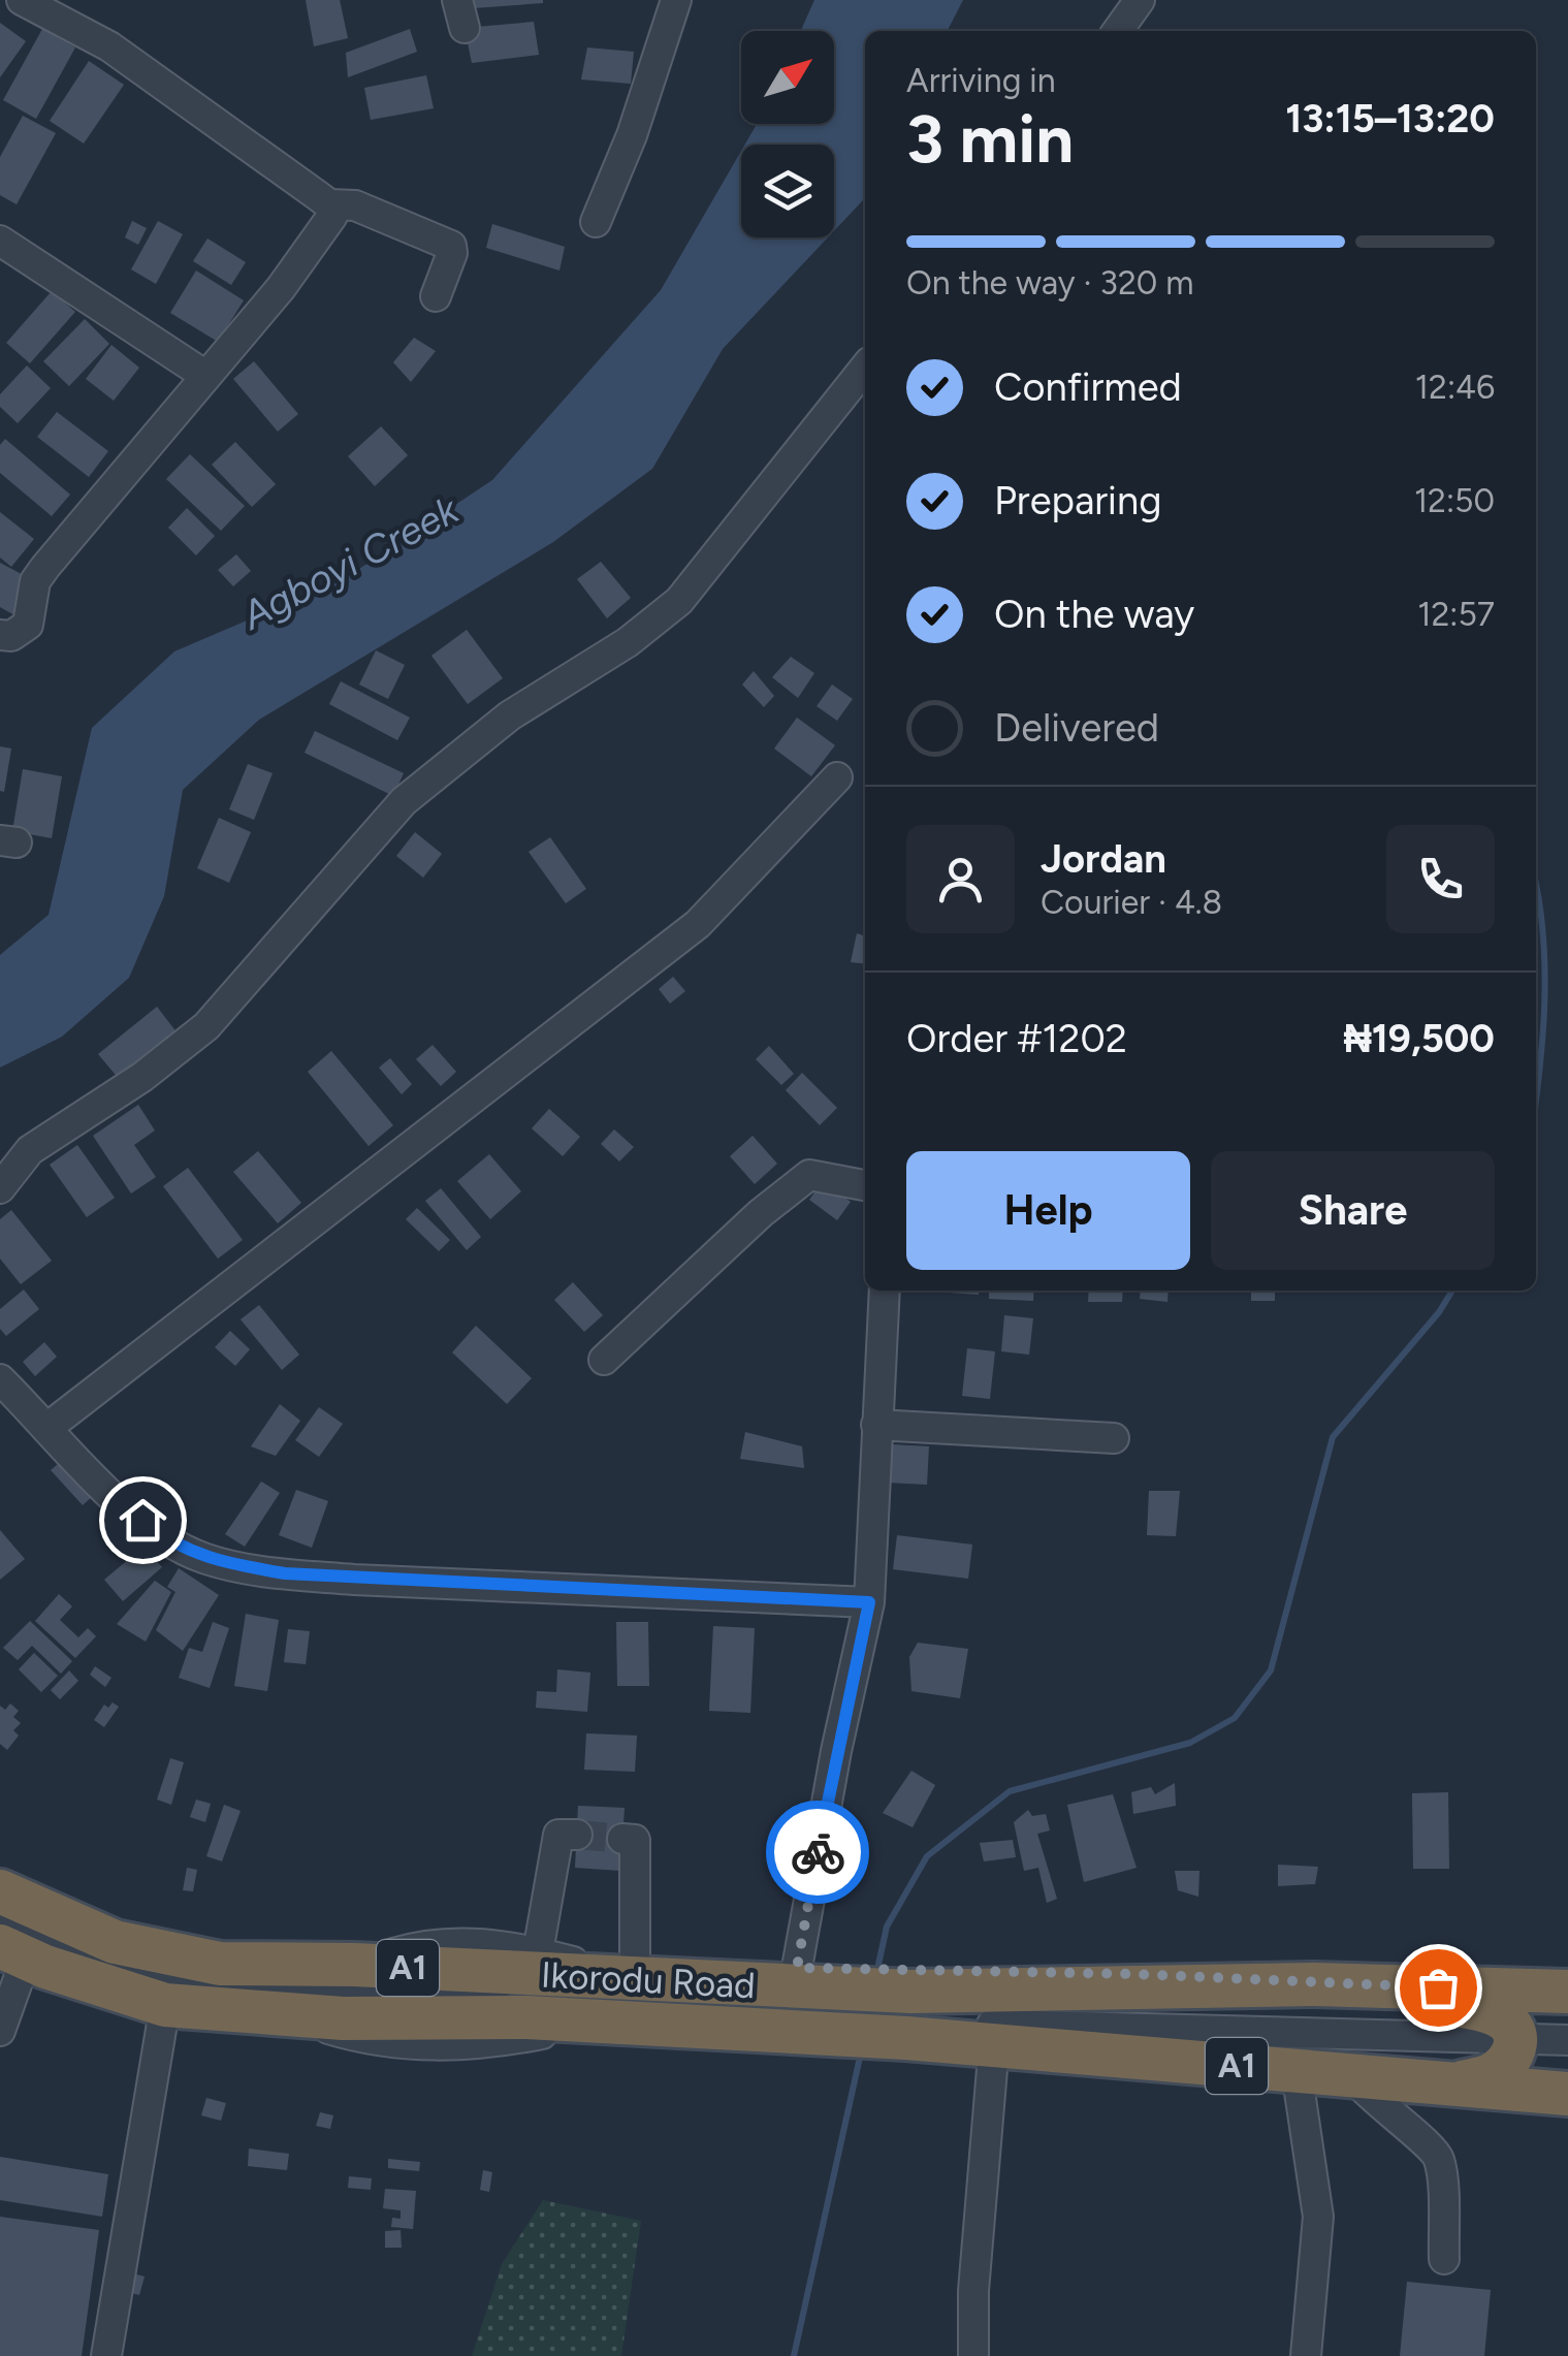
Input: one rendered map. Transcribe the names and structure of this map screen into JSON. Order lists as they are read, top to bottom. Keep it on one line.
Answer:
{"streets":{"highway":["A1","Ikorodu Road"]},"water":["Agboyi Creek"],"north":"top right","page":{"heading":["3 min","Arriving in","13:15–13:20"],"panel":["Jordan","Courier · 4.8","Order #1202","₦19,500"],"bar":"On the way · 320 m","list":[["Confirmed","12:46"],["Preparing","12:50"],["On the way","12:57"],"Delivered"],"buttons":["Help","Share"]}}
